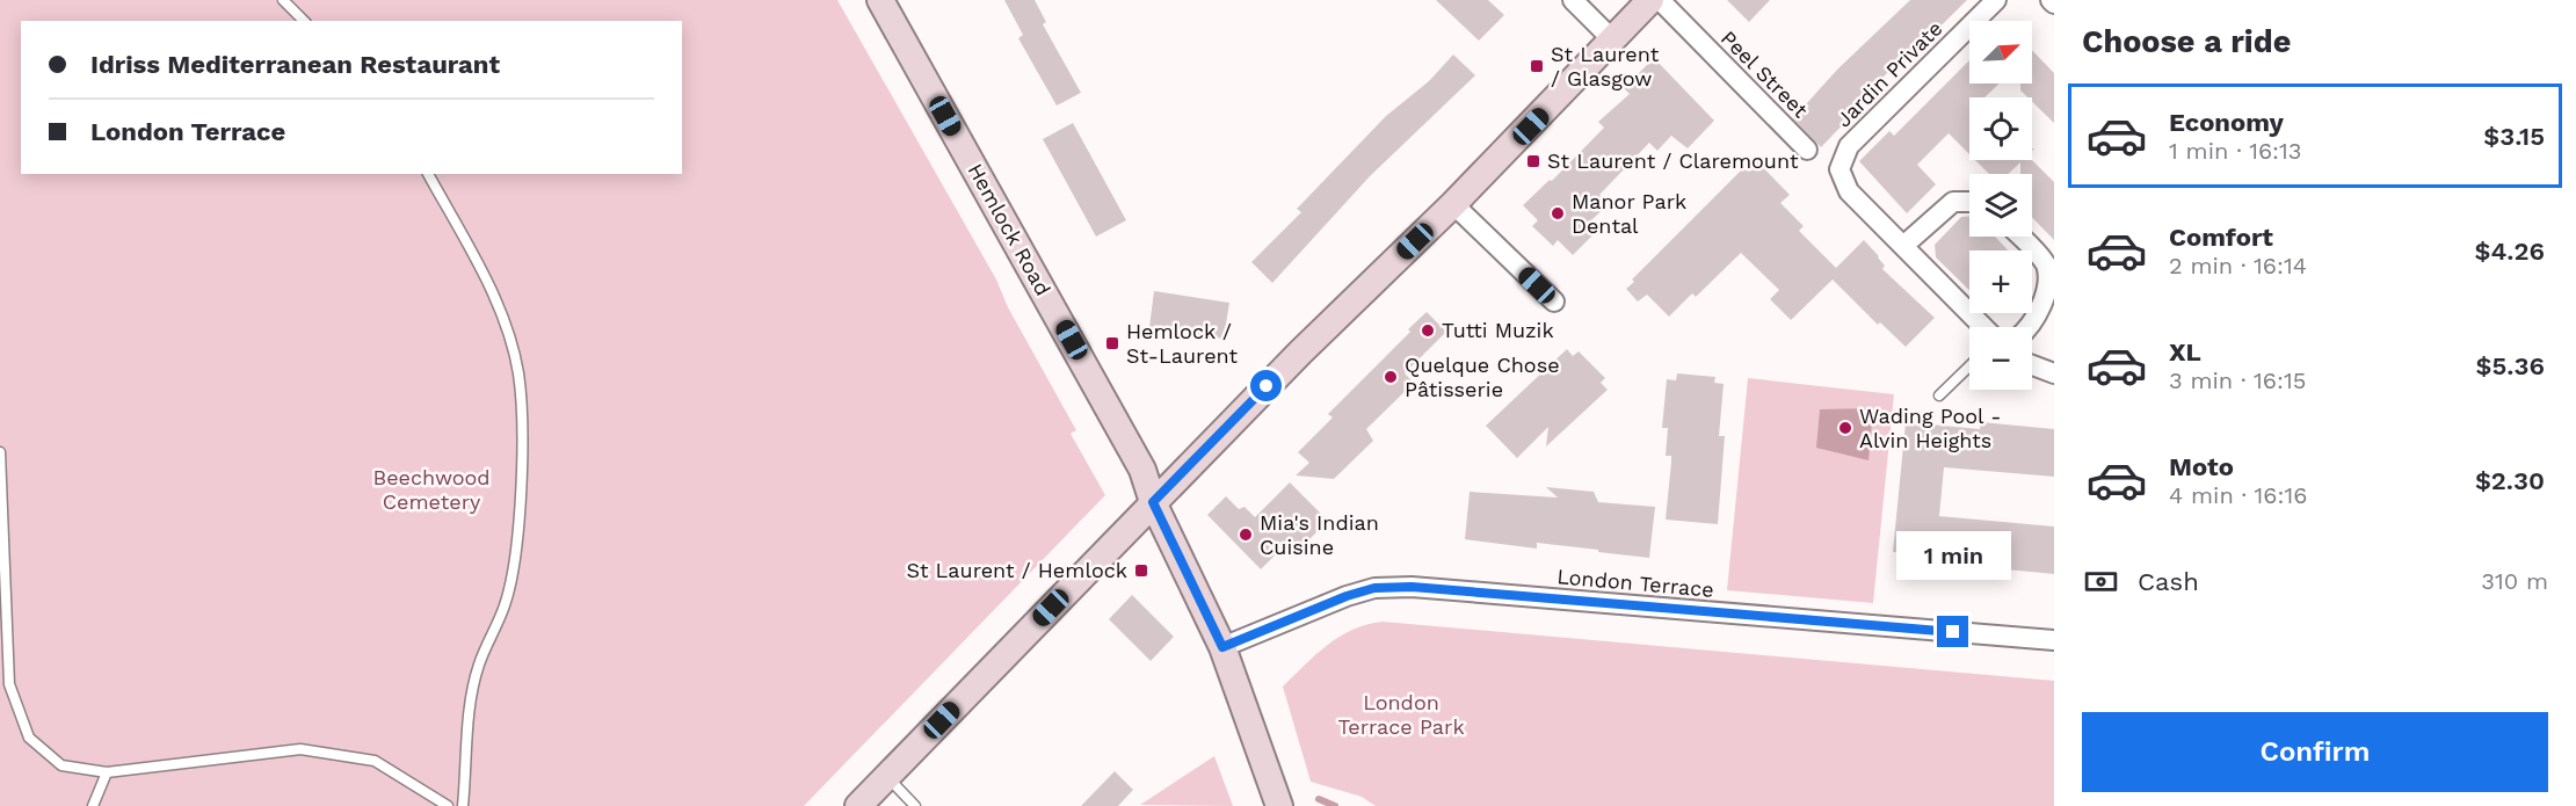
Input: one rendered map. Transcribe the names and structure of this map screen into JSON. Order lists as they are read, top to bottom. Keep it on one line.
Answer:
{"streets":{"street":["Peel Street","Jardin Private","Hemlock Road","London Terrace"]},"crossings":[["Hemlock Road","London Terrace"]],"parks":["Beechwood Cemetery","London Terrace Park"],"places":{"transit":["St Laurent / Glasgow","St Laurent / Claremount","Hemlock / St-Laurent","St Laurent / Hemlock"],"other":["Manor Park Dental","Tutti Muzik","Quelque Chose Pâtisserie","Wading Pool - Alvin Heights","Mia's Indian Cuisine"]},"north":"top right","page":{"heading":"Choose a ride","map_buttons":["+","−"],"banner":["Idriss Mediterranean Restaurant","London Terrace"],"list":[{"name":"Economy","note":"1 min · 16:13","value":"$3.15"},{"name":"Comfort","note":"2 min · 16:14","value":"$4.26"},{"name":"XL","note":"3 min · 16:15","value":"$5.36"},{"name":"Moto","note":"4 min · 16:16","value":"$2.30"}],"bubble":"1 min","pay":["Cash","310 m"],"buttons":"Confirm"}}
